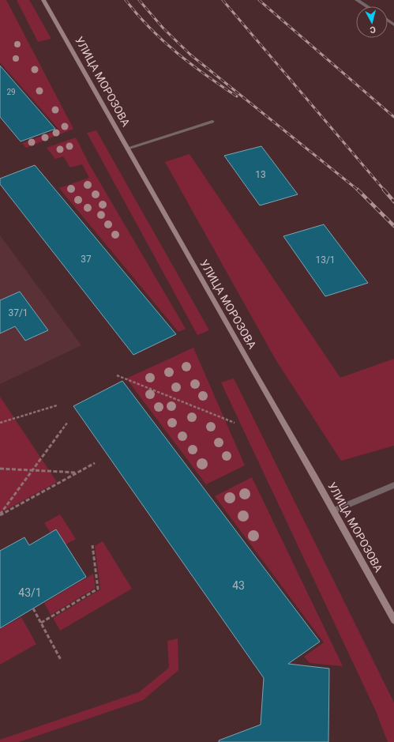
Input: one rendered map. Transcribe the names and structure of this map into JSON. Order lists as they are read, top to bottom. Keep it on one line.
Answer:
{"streets":{"main road":["УЛИЦА МОРОЗОВА"]},"house_numbers":["29","13","37","13/1","37/1","43","43/1"],"north":"bottom"}
